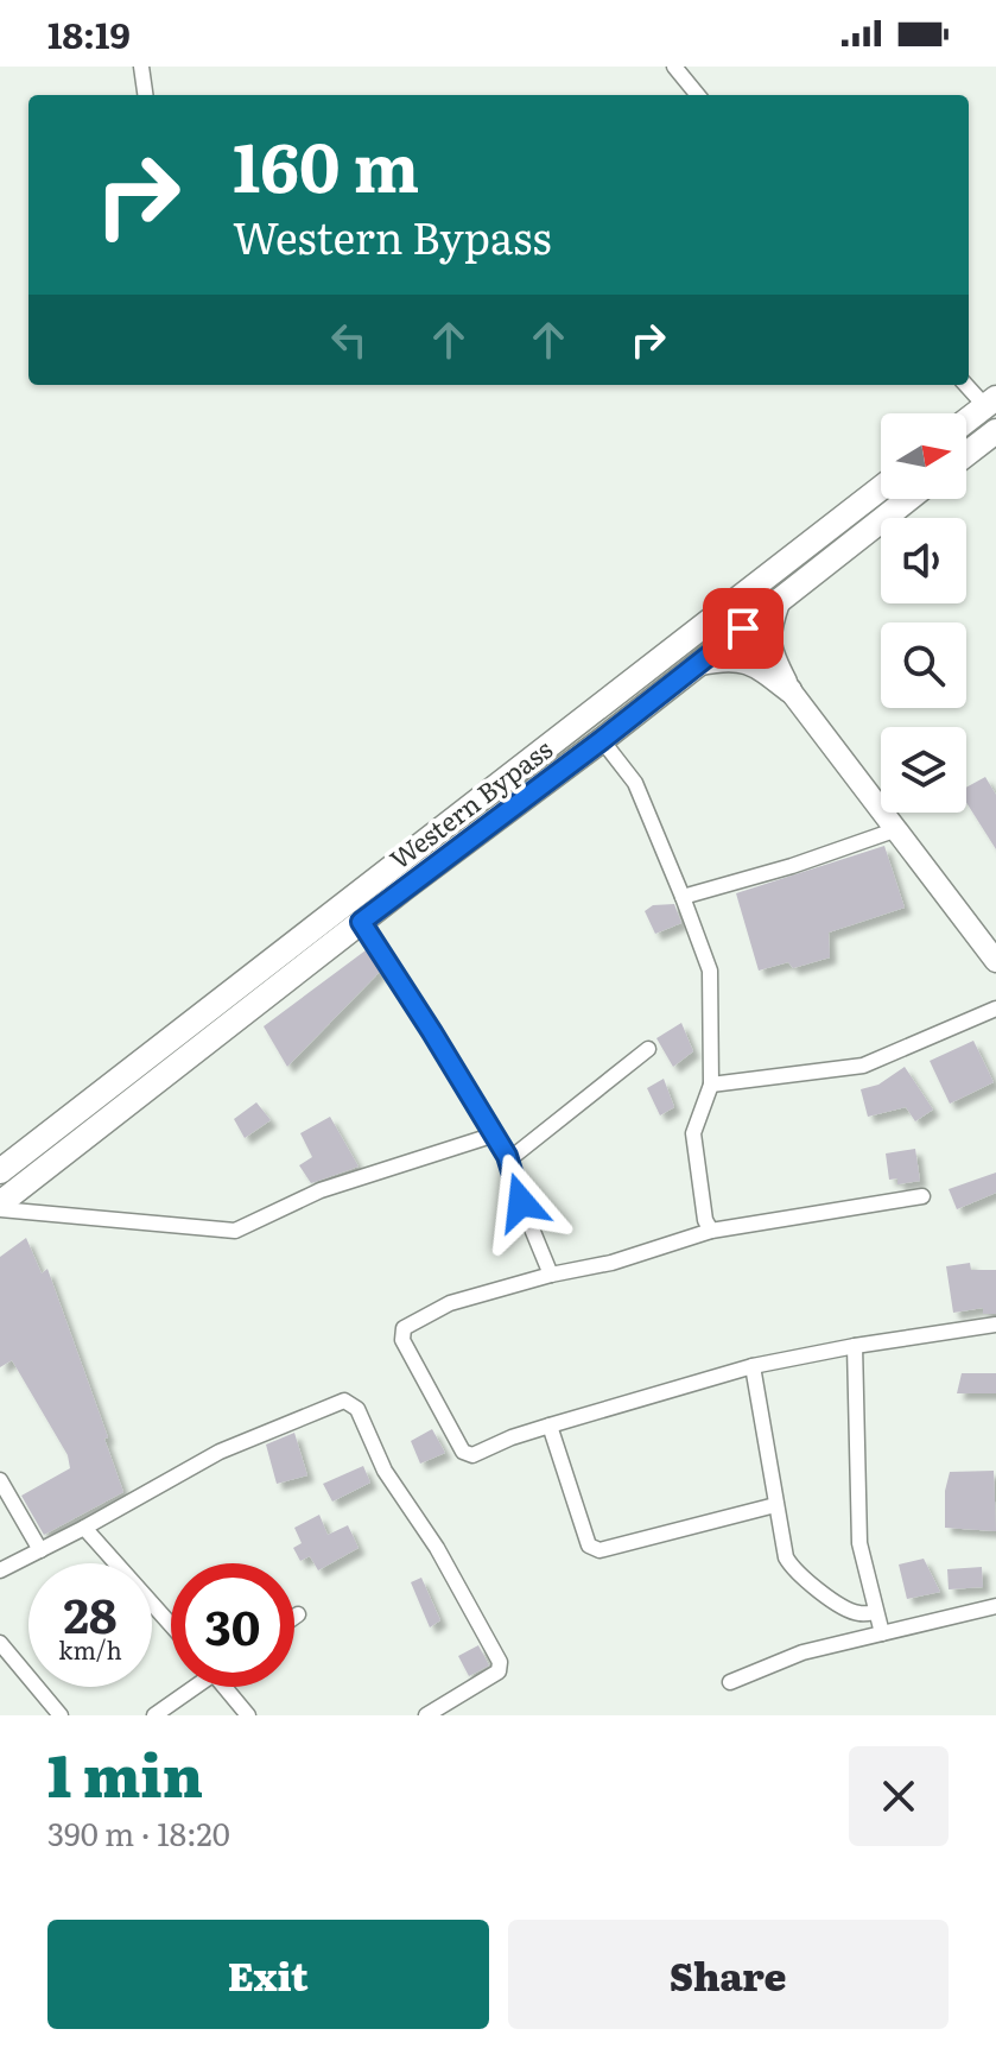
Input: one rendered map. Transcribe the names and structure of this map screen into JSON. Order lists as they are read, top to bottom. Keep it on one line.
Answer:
{"streets":{"main road":["Western Bypass"]},"north":"right","page":{"status":"18:19","turn":["160 m","Western Bypass"],"speed":"28 km/h","limit":"30","heading":["1 min","390 m · 18:20"],"buttons":["Exit","Share"]}}
